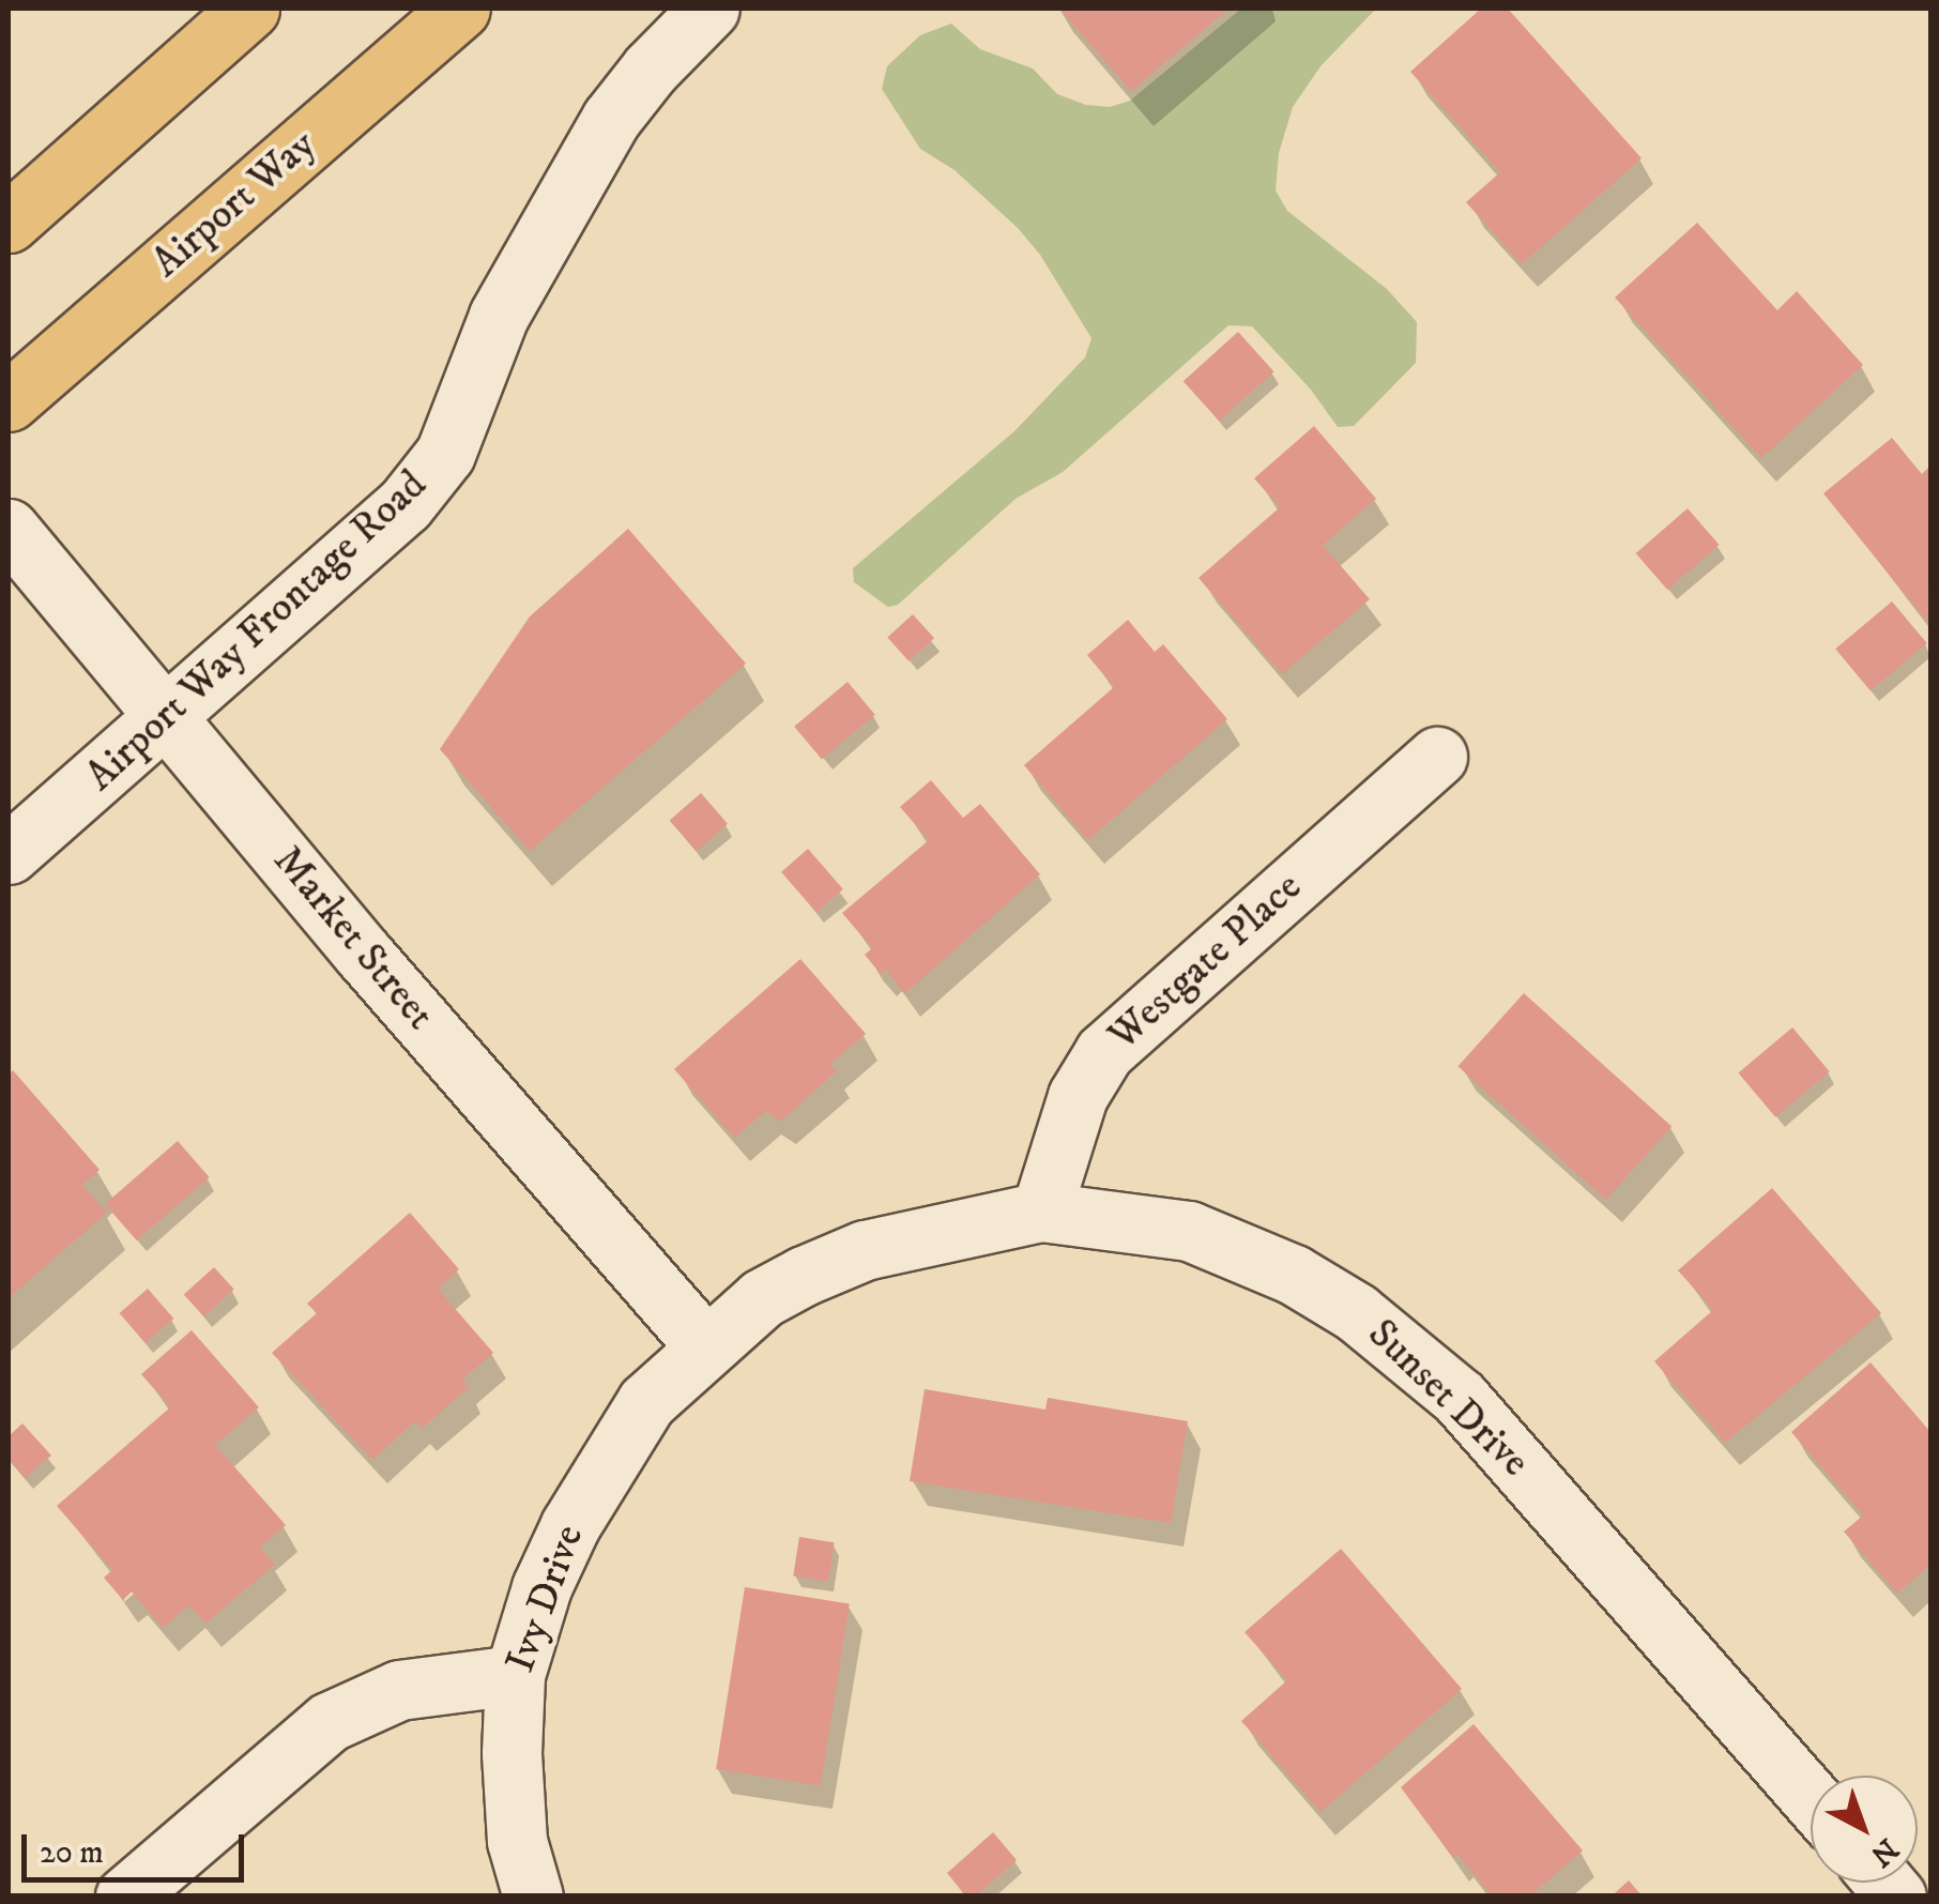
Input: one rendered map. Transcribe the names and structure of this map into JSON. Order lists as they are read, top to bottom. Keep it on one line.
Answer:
{"streets":{"main road":["Airport Way"],"street":["Airport Way Frontage Road","Market Street","Westgate Place","Sunset Drive","Ivy Drive"]},"crossings":[["Airport Way Frontage Road","Market Street"],["Market Street","Sunset Drive"],["Market Street","Ivy Drive"],["Westgate Place","Sunset Drive"],["Sunset Drive","Ivy Drive"]],"scale_bar":"20 m","north":"bottom right"}
